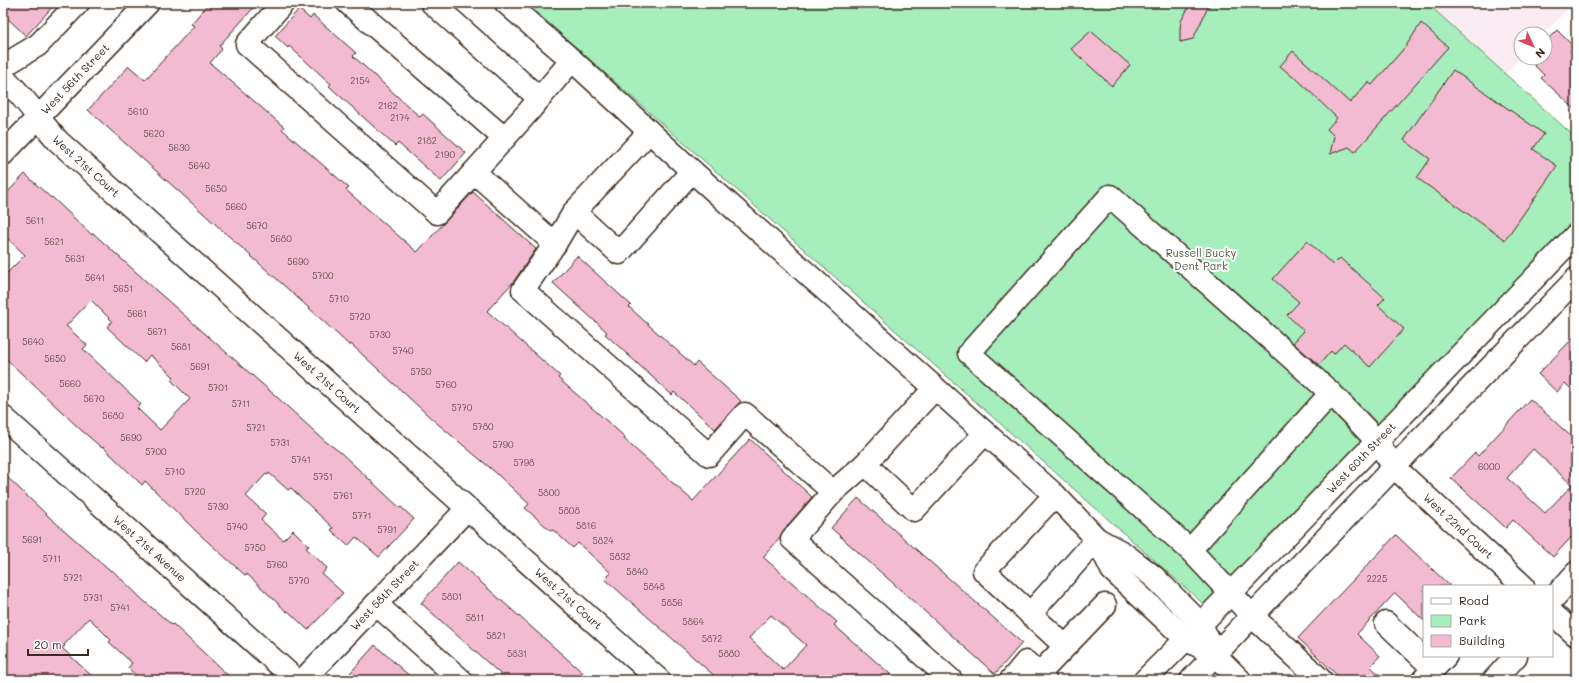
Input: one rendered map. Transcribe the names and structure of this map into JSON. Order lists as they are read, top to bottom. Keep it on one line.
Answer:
{"streets":{"street":["West 56th Street","West 21st Court","West 60th Street","West 22nd Court","West 21st Avenue","West 58th Street"]},"crossings":[["West 56th Street","West 21st Court"],["West 21st Court","West 58th Street"],["West 60th Street","West 22nd Court"]],"parks":["Russell Bucky Dent Park"],"house_numbers":["2154","2162","5610","2174","5620","2182","5630","2190","5640","5650","5660","5611","5670","5680","5621","5631","5690","5700","5641","5651","5710","5661","5720","5671","5730","5640","5681","5740","5650","5691","5750","5660","5760","5701","5670","5711","5770","5680","5780","5721","5690","5731","5790","5700","5741","5798","6000","5710","5751","5720","5800","5761","5730","5808","5771","5816","5740","5791","5691","5824","5750","5832","5711","5760","5840","5721","2225","5770","5848","5801","5731","5856","5741","5811","5864","5821","5872","5831","5880"],"legend":["Road","Park","Building"],"scale_bar":"20 m","north":"bottom right"}
